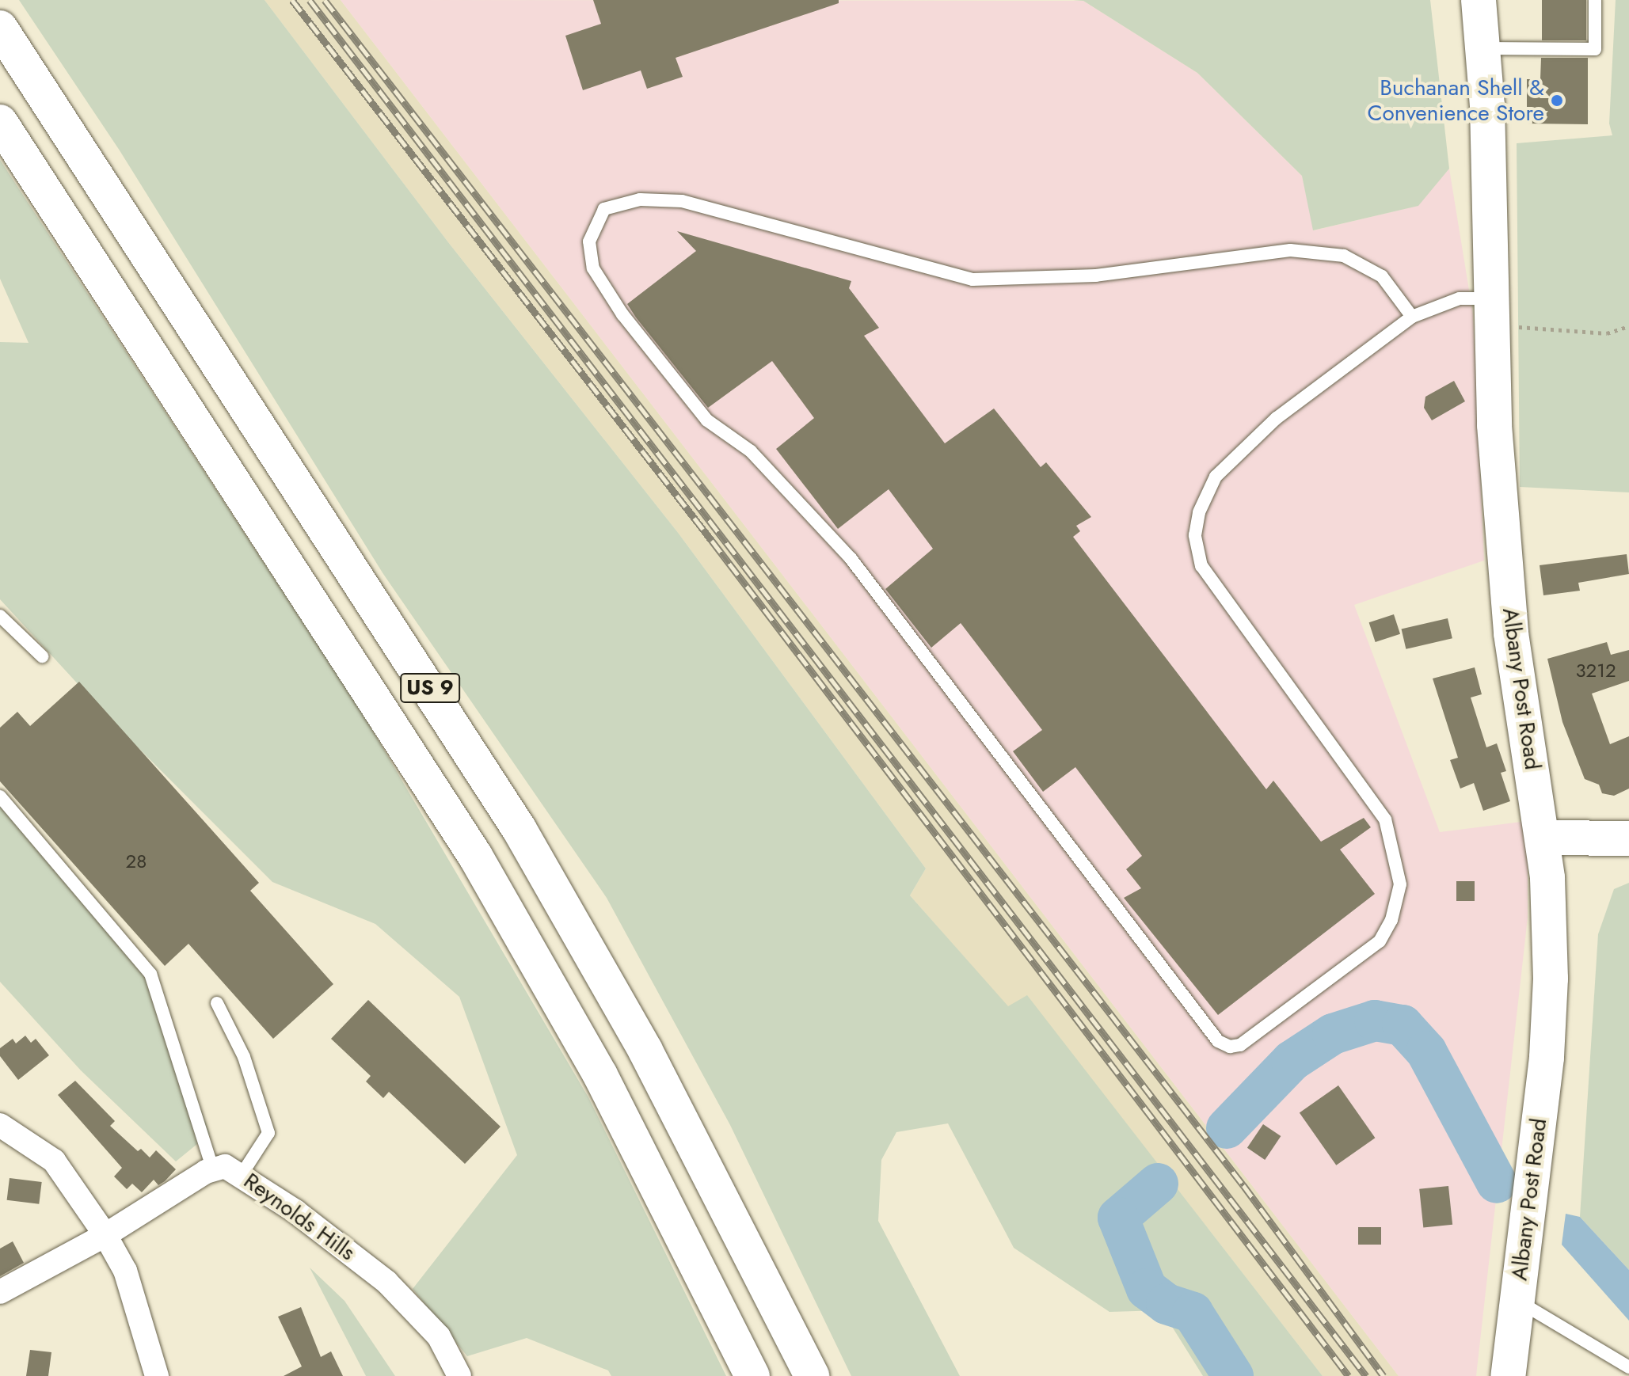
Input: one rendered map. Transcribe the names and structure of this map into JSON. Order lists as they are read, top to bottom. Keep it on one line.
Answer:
{"streets":{"main road":["US 9","Albany Post Road"],"street":["Reynolds Hills"]},"places":["Buchanan Shell & Convenience Store"],"house_numbers":["3212","28"]}
